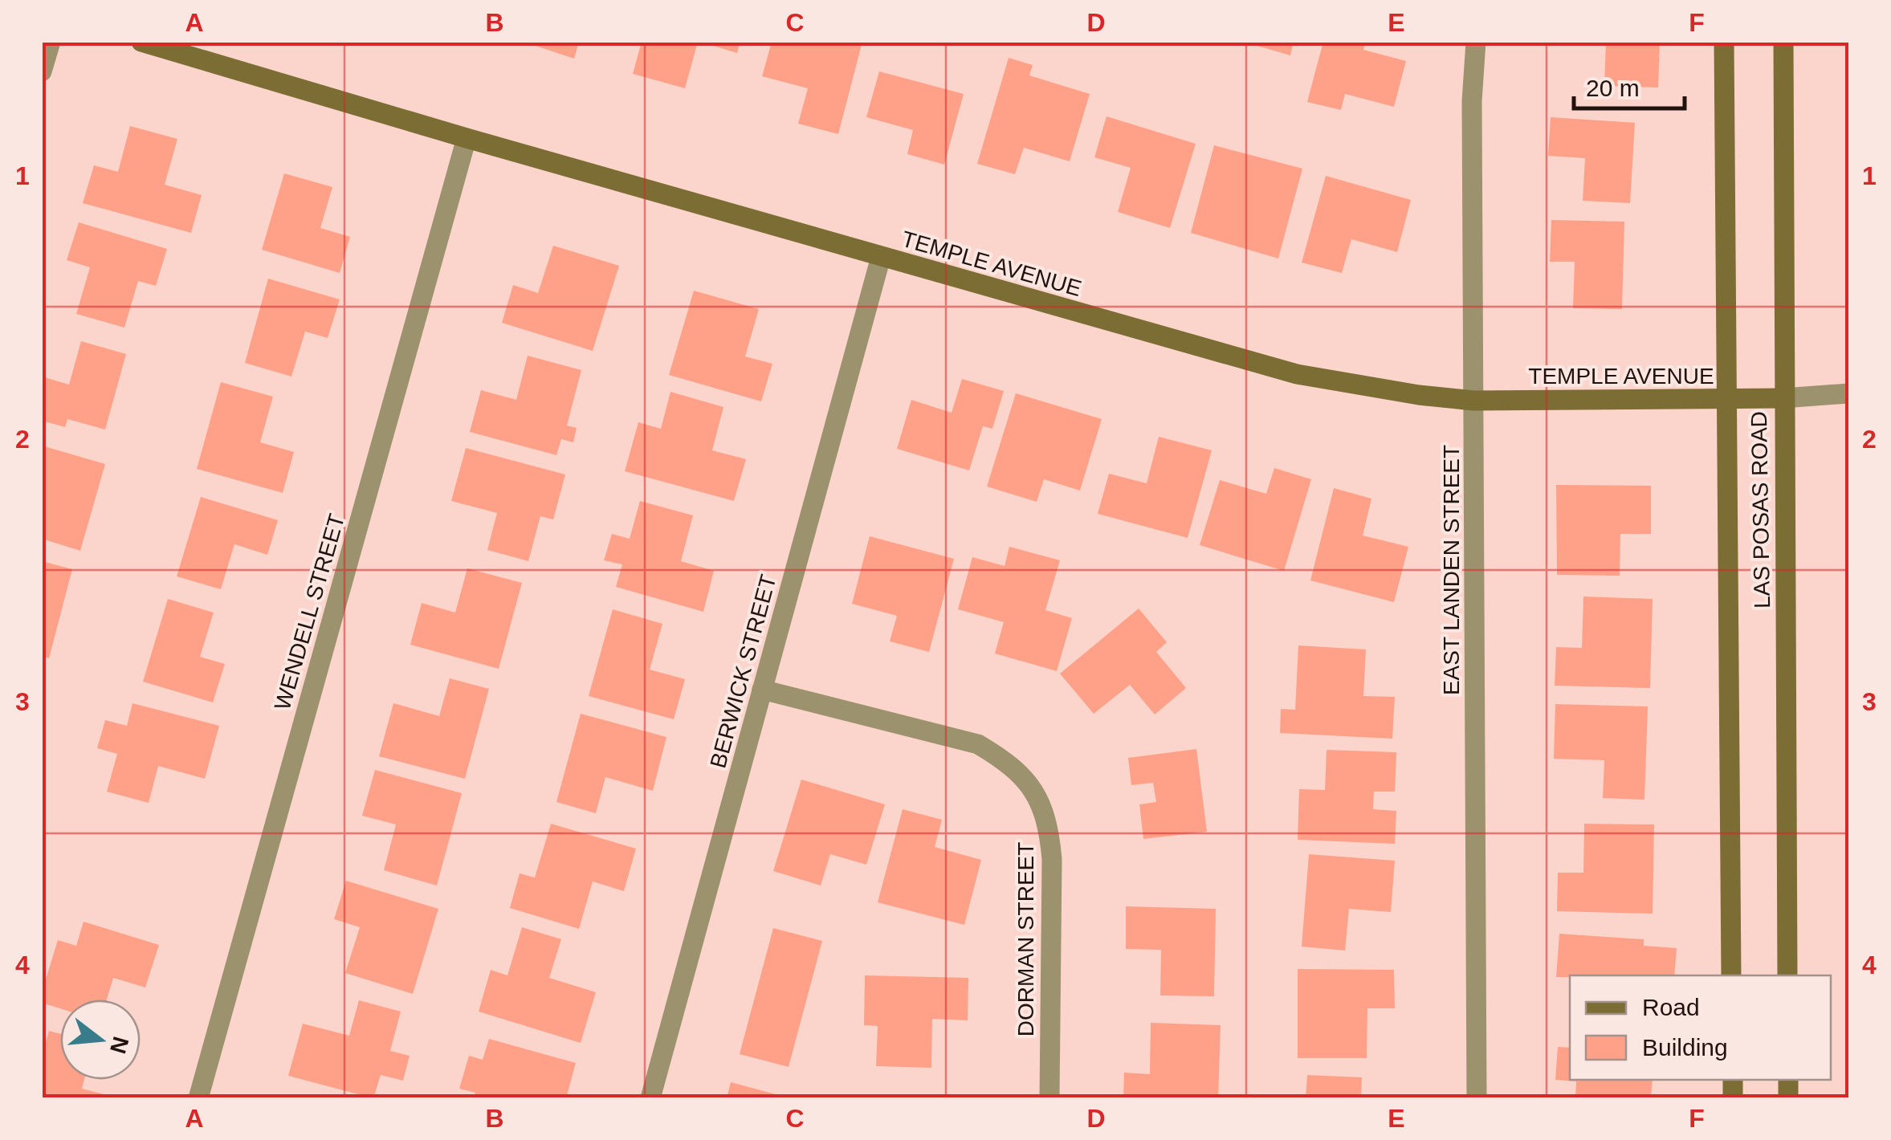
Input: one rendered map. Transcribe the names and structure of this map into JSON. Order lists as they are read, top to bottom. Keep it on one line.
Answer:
{"streets":{"main road":["TEMPLE AVENUE","LAS POSAS ROAD"],"street":["EAST LANDEN STREET","WENDELL STREET","BERWICK STREET","DORMAN STREET"]},"crossings":[["TEMPLE AVENUE","LAS POSAS ROAD"],["TEMPLE AVENUE","EAST LANDEN STREET"],["TEMPLE AVENUE","WENDELL STREET"],["TEMPLE AVENUE","BERWICK STREET"],["BERWICK STREET","DORMAN STREET"]],"legend":["Road","Building"],"scale_bar":"20 m","north":"right","grid":{"columns":["A","B","C","D","E","F"],"rows":["1","2","3","4"]}}
